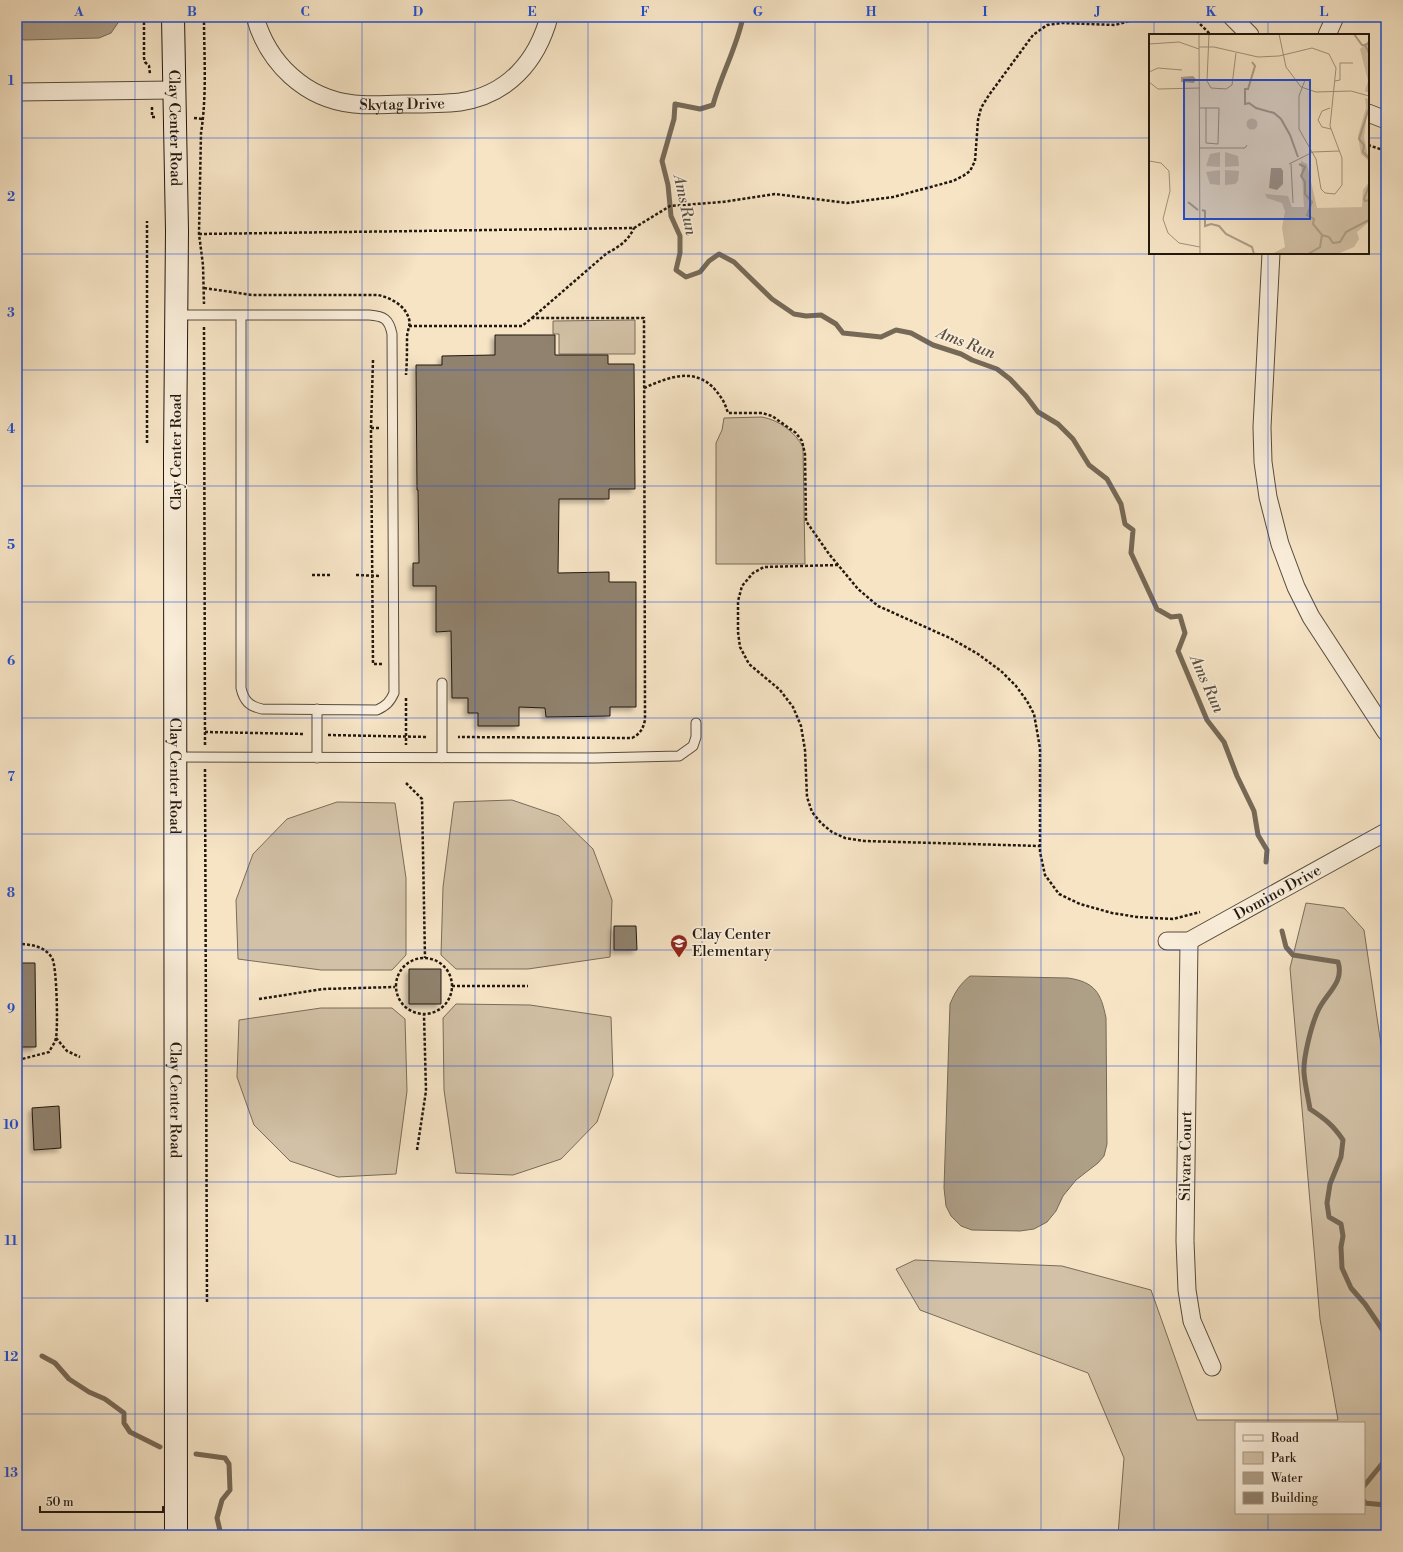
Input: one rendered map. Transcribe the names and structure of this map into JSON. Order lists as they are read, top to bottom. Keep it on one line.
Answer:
{"streets":{"street":["Skytag Drive","Clay Center Road","Domino Drive","Silvara Court"]},"crossings":[["Domino Drive","Silvara Court"]],"water":["Ams Run"],"places":{"school or university":["Clay Center Elementary"]},"legend":["Road","Park","Water","Building"],"scale_bar":"50 m","grid":{"columns":["A","B","C","D","E","F","G","H","I","J","K","L"],"rows":["1","2","3","4","5","6","7","8","9","10","11","12","13"]}}
